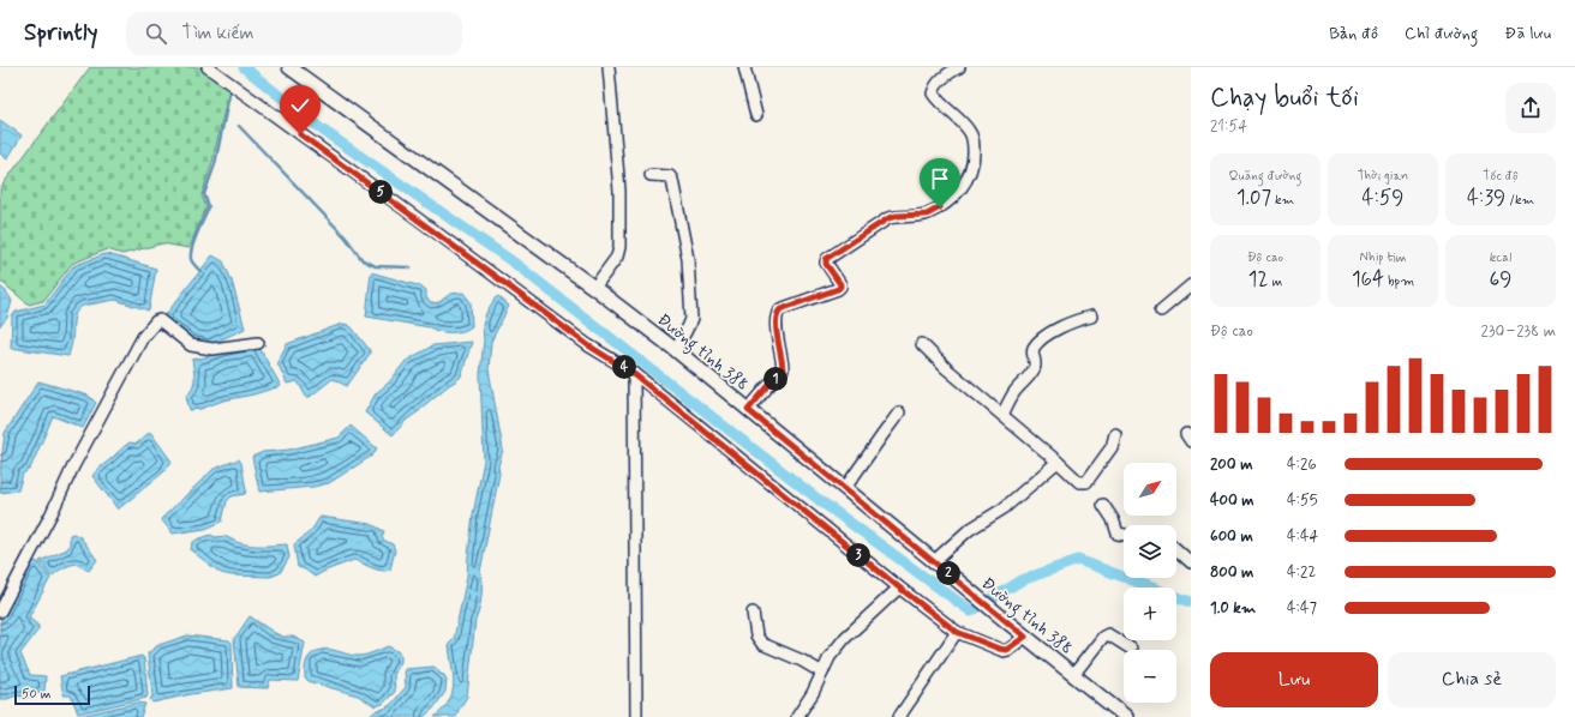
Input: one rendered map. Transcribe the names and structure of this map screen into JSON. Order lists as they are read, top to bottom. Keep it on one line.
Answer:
{"streets":{"main road":["Đường tỉnh 388"]},"scale_bar":"50 m","north":"top right","page":{"header":"Sprintly","search":"Tìm kiếm","nav":["Bản đồ","Chỉ đường","Đã lưu"],"heading":["Chạy buổi tối","21:54"],"stats":[["Quãng đường","1.07 km"],["Thời gian","4:59"],["Tốc độ","4:39 /km"],["Độ cao","12 m"],["Nhịp tim","164 bpm"],["kcal","69"]],"pins":["5","4","1","3","2"],"chart":["Độ cao","230–238 m"],"list":[{"name":"200 m","note":"4:26"},{"name":"400 m","note":"4:55"},{"name":"600 m","note":"4:44"},{"name":"800 m","note":"4:22"},{"name":"1.0 km","note":"4:47"}],"map_buttons":["+","−"],"buttons":["Lưu","Chia sẻ"],"scale":"50 m"}}
